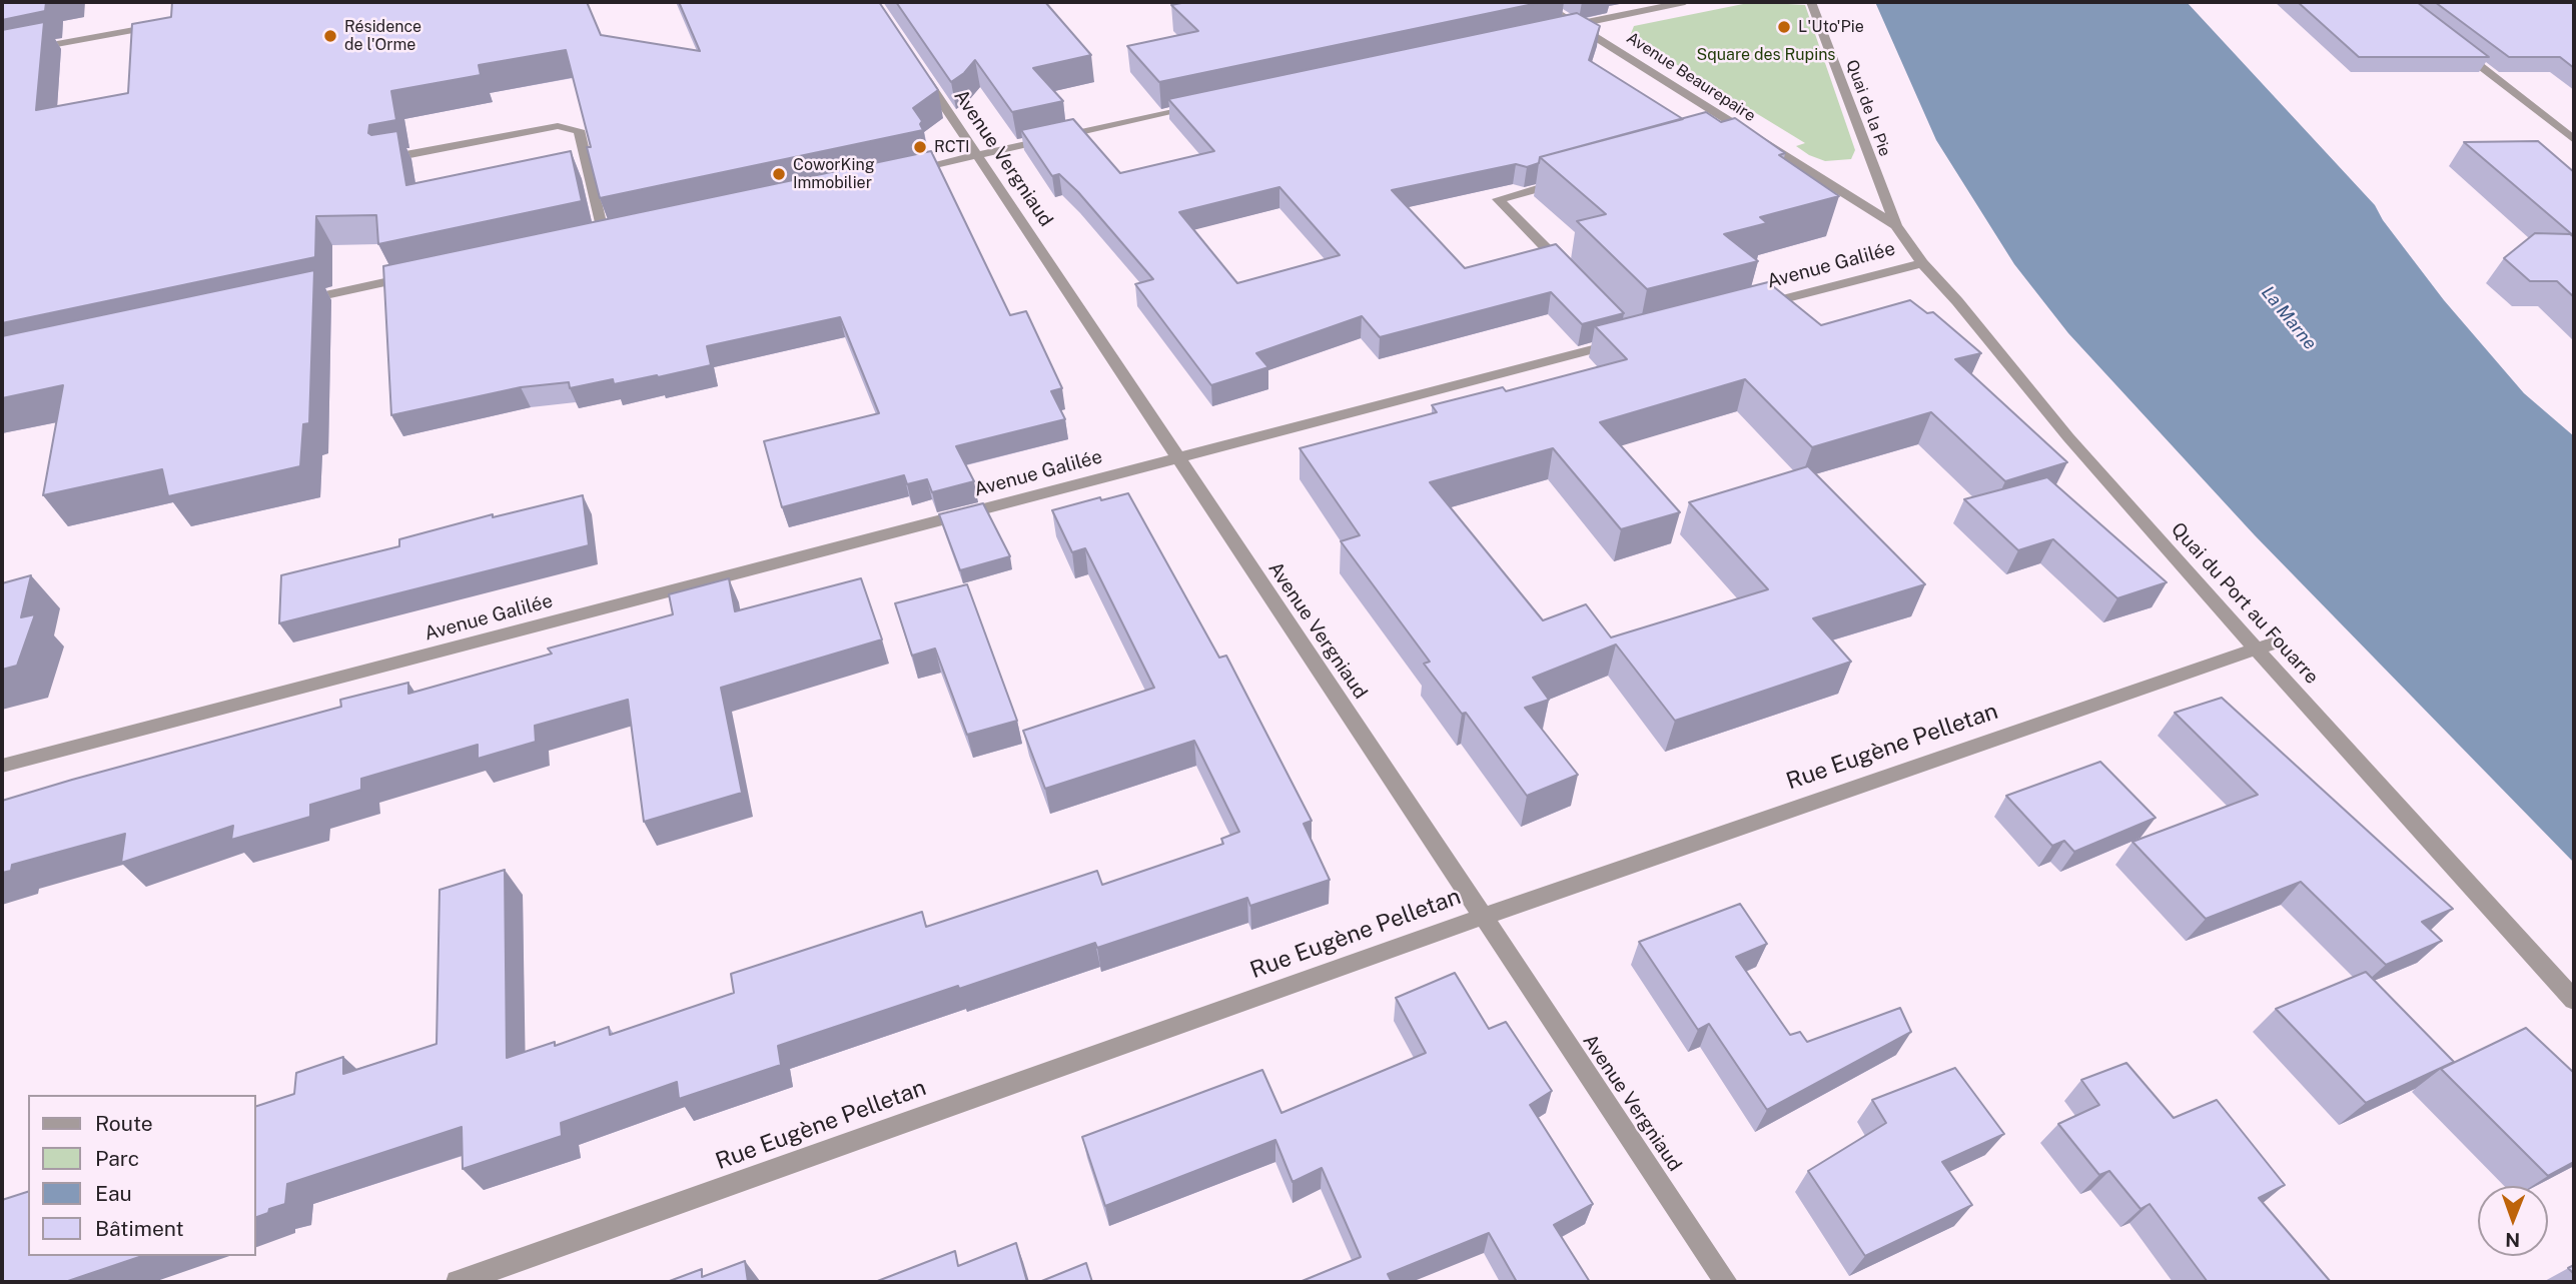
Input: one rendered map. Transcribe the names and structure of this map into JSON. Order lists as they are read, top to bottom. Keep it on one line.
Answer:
{"streets":{"street":["Avenue Beaurepaire","Quai de la Pie","Avenue Vergniaud","Avenue Galilée","Quai du Port au Fouarre","Rue Eugène Pelletan"]},"crossings":[["Avenue Beaurepaire","Quai de la Pie"],["Avenue Beaurepaire","Quai du Port au Fouarre"],["Quai de la Pie","Quai du Port au Fouarre"],["Avenue Vergniaud","Avenue Galilée"],["Avenue Vergniaud","Rue Eugène Pelletan"],["Avenue Galilée","Quai du Port au Fouarre"],["Quai du Port au Fouarre","Rue Eugène Pelletan"]],"water":["La Marne"],"parks":["Square des Rupins"],"places":["L'Uto'Pie","Résidence de l'Orme","RCTI","CoworKing Immobilier"],"legend":["Route","Parc","Eau","Bâtiment"],"north":"bottom"}
